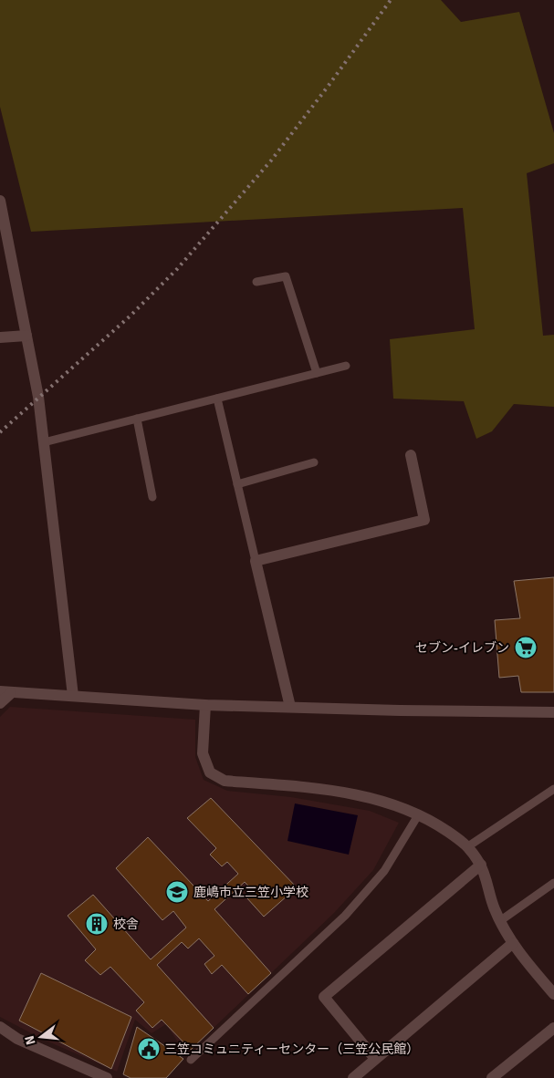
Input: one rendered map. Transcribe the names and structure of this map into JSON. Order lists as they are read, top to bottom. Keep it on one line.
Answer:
{"places":{"supermarket":["セブン-イレブン"],"school or university":["鹿嶋市立三笠小学校"],"building":["校舎"],"public building":["三笠コミュニティーセンター（三笠公民館）"]},"north":"left"}
